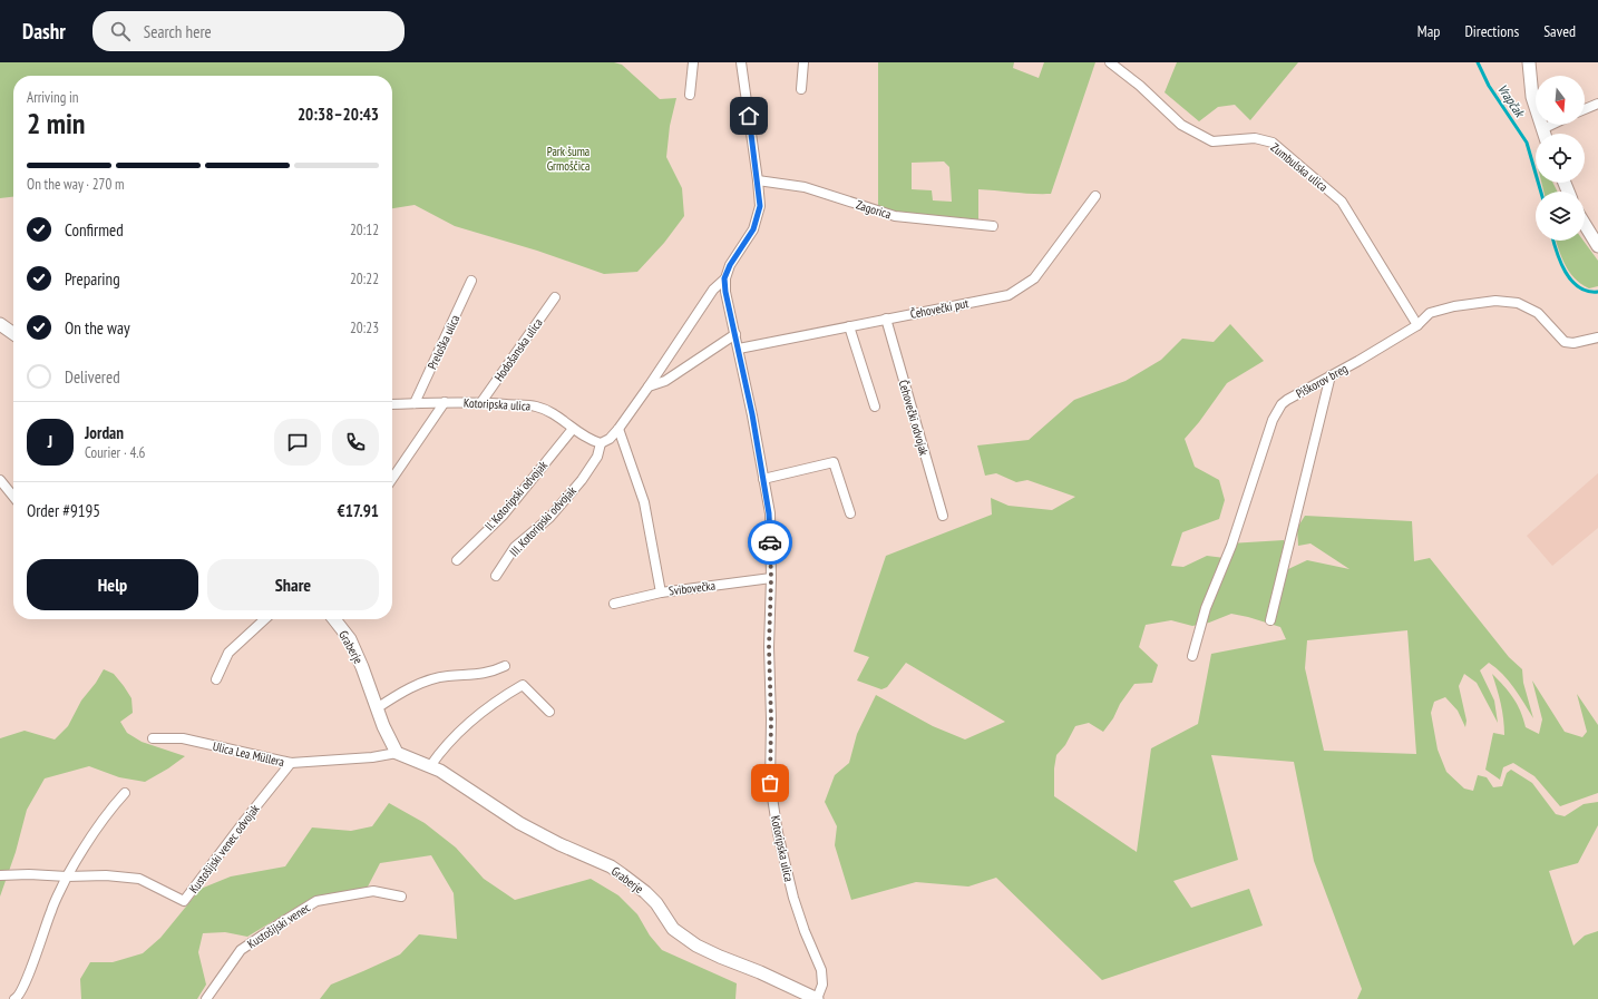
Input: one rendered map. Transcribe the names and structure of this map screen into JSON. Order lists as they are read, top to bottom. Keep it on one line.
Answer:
{"streets":{"street":["Zumbulska ulica","Zagorica","Čehovečki put","Preloška ulica","Hodošanska ulica","Piškorov breg","Kotoripska ulica","Čehovečki odvojak","II. Kotoripski odvojak","III. Kotoripski odvojak","Svibovečka","Graberje","Ulica Lea Müllera","Kustošijski venec odvojak","Kustošijski venec"]},"crossings":[["Zumbulska ulica","Piškorov breg"],["Čehovečki put","Kotoripska ulica"],["Čehovečki put","Čehovečki odvojak"],["Preloška ulica","Kotoripska ulica"],["Hodošanska ulica","Kotoripska ulica"],["Kotoripska ulica","II. Kotoripski odvojak"],["Kotoripska ulica","III. Kotoripski odvojak"],["Kotoripska ulica","Svibovečka"],["Kotoripska ulica","Graberje"],["Graberje","Ulica Lea Müllera"],["Ulica Lea Müllera","Kustošijski venec odvojak"]],"water":["Vrapčak"],"parks":["Park šuma Grmoščica"],"north":"bottom","page":{"header":"Dashr","search":"Search here","nav":["Map","Directions","Saved"],"heading":["2 min","Arriving in","20:38–20:43"],"panel":["Jordan","Courier · 4.6","Order #9195","€17.91"],"bar":"On the way · 270 m","list":[["Confirmed","20:12"],["Preparing","20:22"],["On the way","20:23"],"Delivered"],"round":"J","buttons":["Help","Share"]}}
